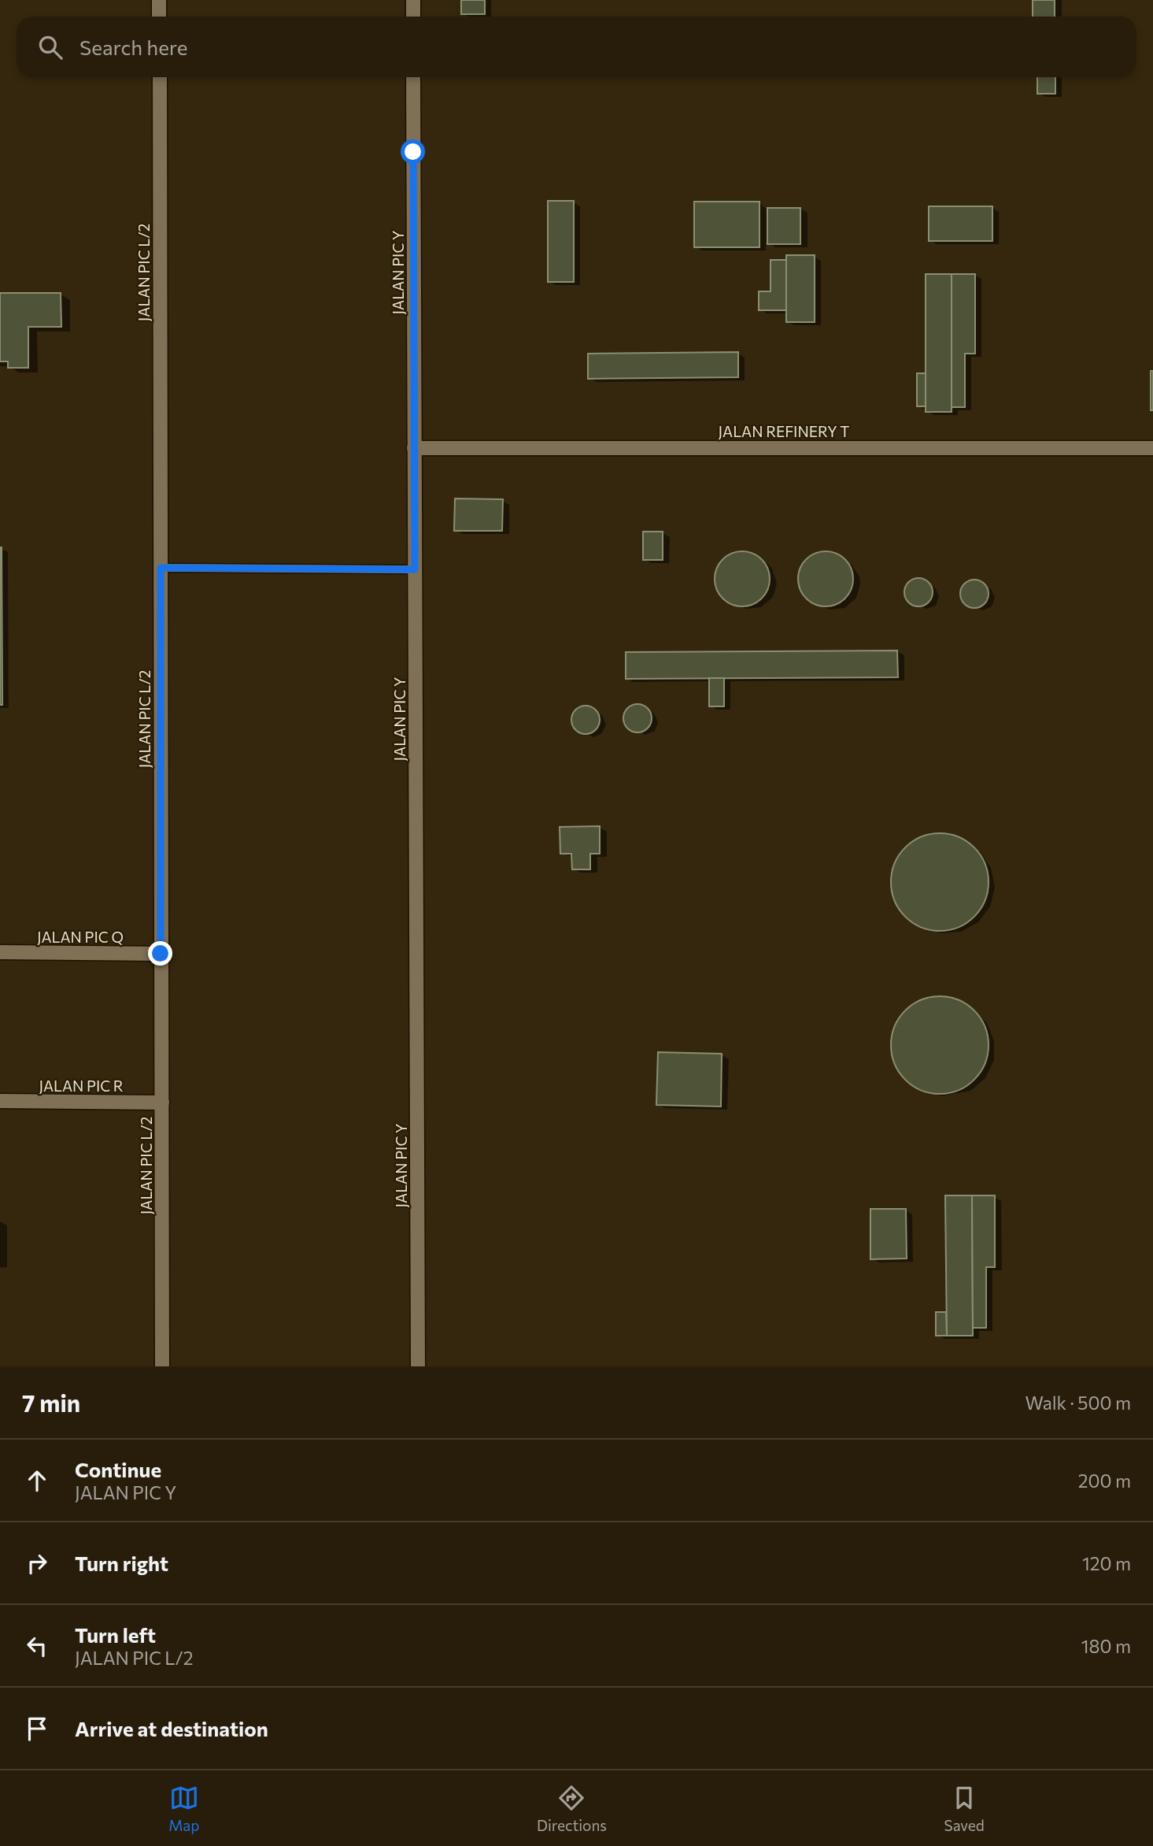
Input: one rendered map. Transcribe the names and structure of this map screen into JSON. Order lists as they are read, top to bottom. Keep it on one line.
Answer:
{"streets":{"street":["JALAN PIC L/2","JALAN PIC Y","JALAN REFINERY T","JALAN PIC Q","JALAN PIC R"]},"crossings":[["JALAN PIC L/2","JALAN PIC Q"],["JALAN PIC L/2","JALAN PIC R"],["JALAN PIC Y","JALAN REFINERY T"]],"page":{"search":"Search here","heading":["7 min","Walk · 500 m"],"list":[["Continue","JALAN PIC Y","200 m"],["Turn right","120 m"],["Turn left","JALAN PIC L/2","180 m"],"Arrive at destination"],"nav":["Map","Directions","Saved"]}}
